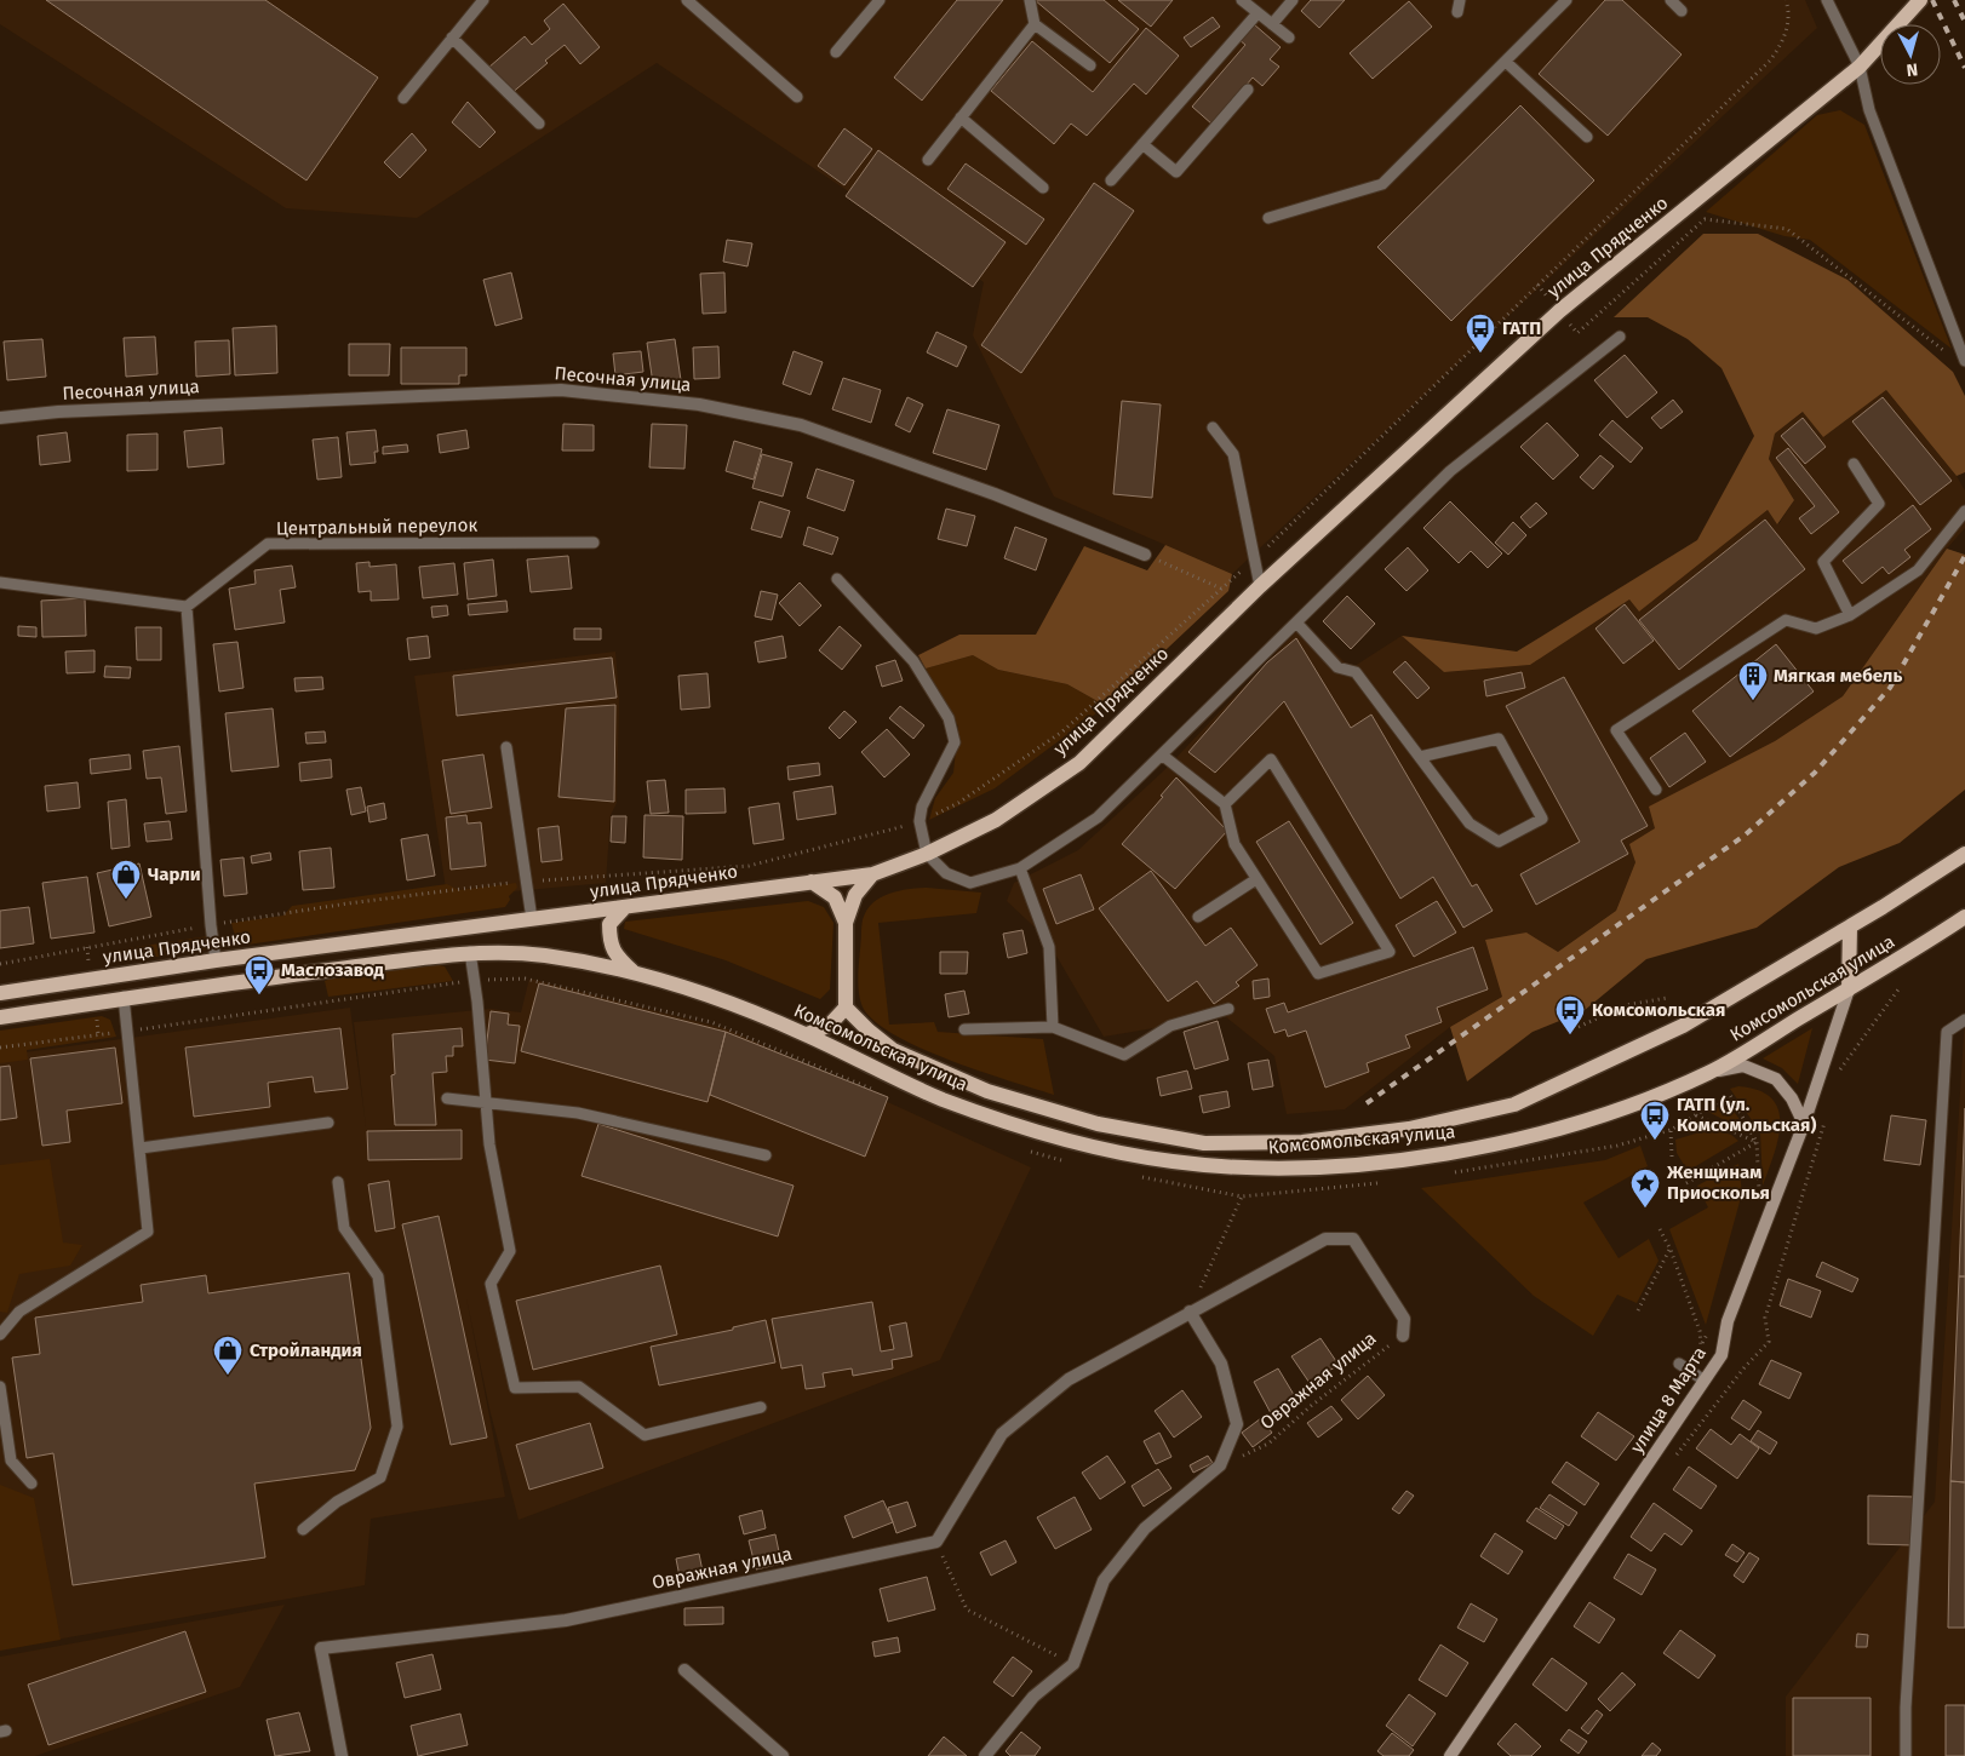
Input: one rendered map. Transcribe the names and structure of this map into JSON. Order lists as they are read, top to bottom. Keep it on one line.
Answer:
{"streets":{"main road":["улица Прядченко","Комсомольская улица","улица 8 Марта"],"street":["Песочная улица","Овражная улица"],"lane":["Центральный переулок"]},"crossings":[["Комсомольская улица","улица 8 Марта"]],"places":{"bus stop":["ГАТП","Маслозавод","Комсомольская","ГАТП (ул. Комсомольская)"],"building":["Мягкая мебель"],"shop":["Чарли","Стройландия"],"place":["Женщинам Приосколья"]},"north":"bottom"}
